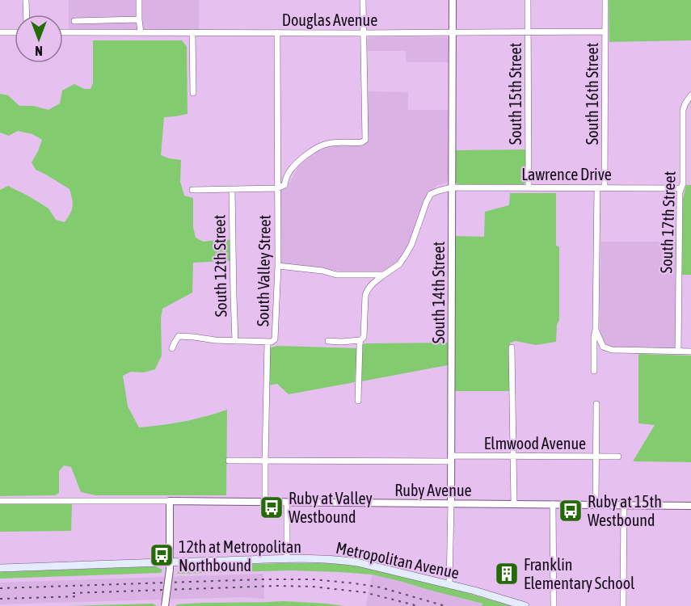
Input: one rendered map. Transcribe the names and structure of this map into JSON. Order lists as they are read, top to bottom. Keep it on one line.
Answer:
{"streets":{"main road":["Metropolitan Avenue"],"street":["Douglas Avenue","South 15th Street","South 16th Street","Lawrence Drive","South 17th Street","South 12th Street","South Valley Street","South 14th Street","Elmwood Avenue","Ruby Avenue"]},"crossings":[["Douglas Avenue","South 15th Street"],["Douglas Avenue","South 16th Street"],["Douglas Avenue","South Valley Street"],["Douglas Avenue","South 14th Street"],["South 15th Street","Lawrence Drive"],["South 16th Street","Lawrence Drive"],["Lawrence Drive","South 17th Street"],["Lawrence Drive","South 14th Street"],["South Valley Street","Elmwood Avenue"],["South Valley Street","Ruby Avenue"],["South 14th Street","Elmwood Avenue"],["South 14th Street","Ruby Avenue"],["South 14th Street","Metropolitan Avenue"]],"places":{"bus stop":["Ruby at Valley Westbound","Ruby at 15th Westbound","12th at Metropolitan Northbound"],"building":["Franklin Elementary School"]},"north":"bottom"}
